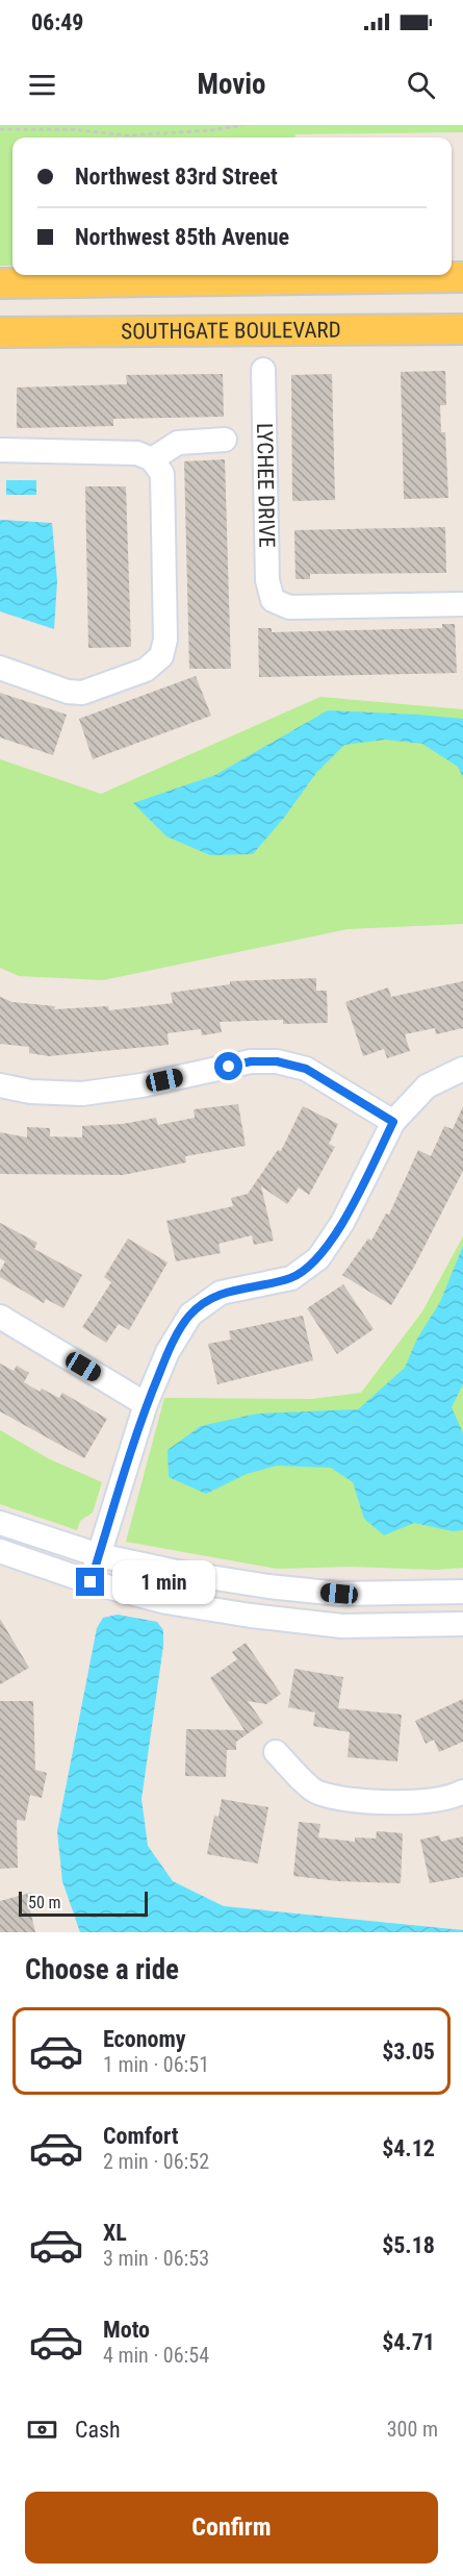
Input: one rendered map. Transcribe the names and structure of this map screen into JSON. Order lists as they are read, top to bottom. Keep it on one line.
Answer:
{"streets":{"main road":["SOUTHGATE BOULEVARD"],"street":["LYCHEE DRIVE"]},"scale_bar":"50 m","page":{"status":"06:49","header":"Movio","banner":["Northwest 83rd Street","Northwest 85th Avenue"],"bubble":"1 min","scale":"50 m","heading":"Choose a ride","list":[{"name":"Economy","note":"1 min · 06:51","value":"$3.05"},{"name":"Comfort","note":"2 min · 06:52","value":"$4.12"},{"name":"XL","note":"3 min · 06:53","value":"$5.18"},{"name":"Moto","note":"4 min · 06:54","value":"$4.71"}],"pay":["Cash","300 m"],"buttons":"Confirm"}}
